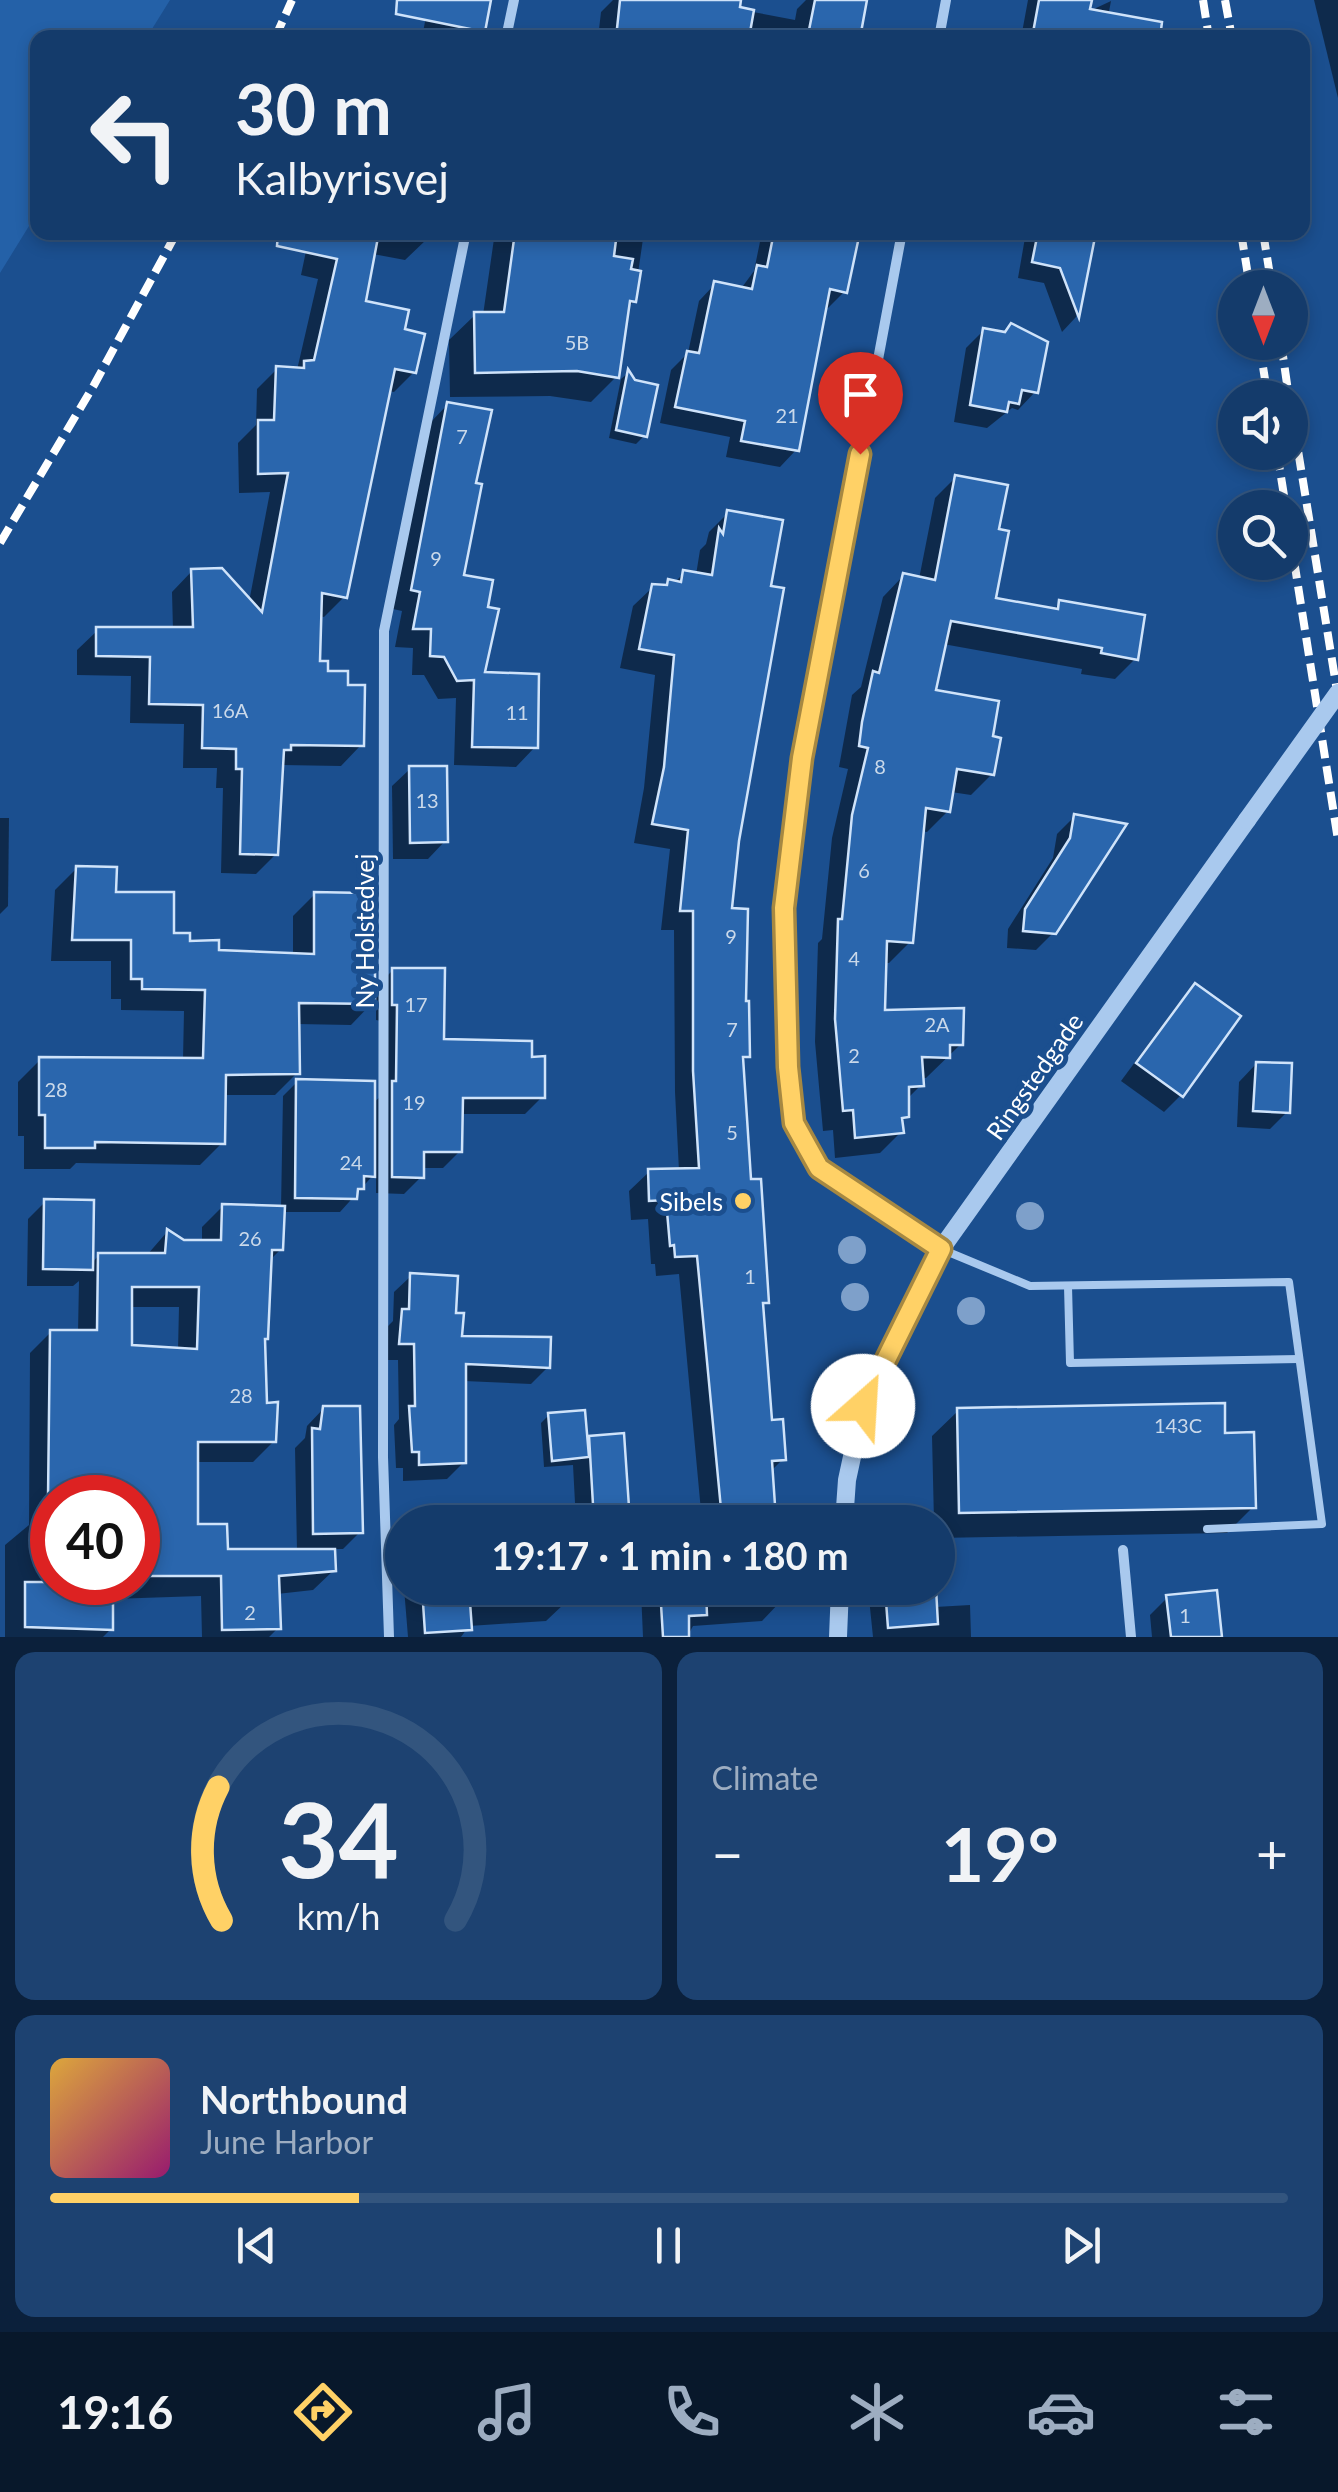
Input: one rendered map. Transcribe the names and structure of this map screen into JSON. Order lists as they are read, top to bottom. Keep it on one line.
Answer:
{"streets":{"street":["Ny Holstedvej","Ringstedgade"]},"places":["Sibels"],"house_numbers":["5B","21","7","9","16A","11","8","13","6","9","4","17","2A","7","2","28","19","5","24","26","1","28","143C","2","1"],"north":"bottom","page":{"turn":["30 m","Kalbyrisvej"],"limit":"40","trip":"19:17 · 1 min · 180 m","tile":"Climate","heat":["−","19°","+"],"song":["Northbound","June Harbor"],"tabs":"19:16","gauge":["34","km/h"]}}
